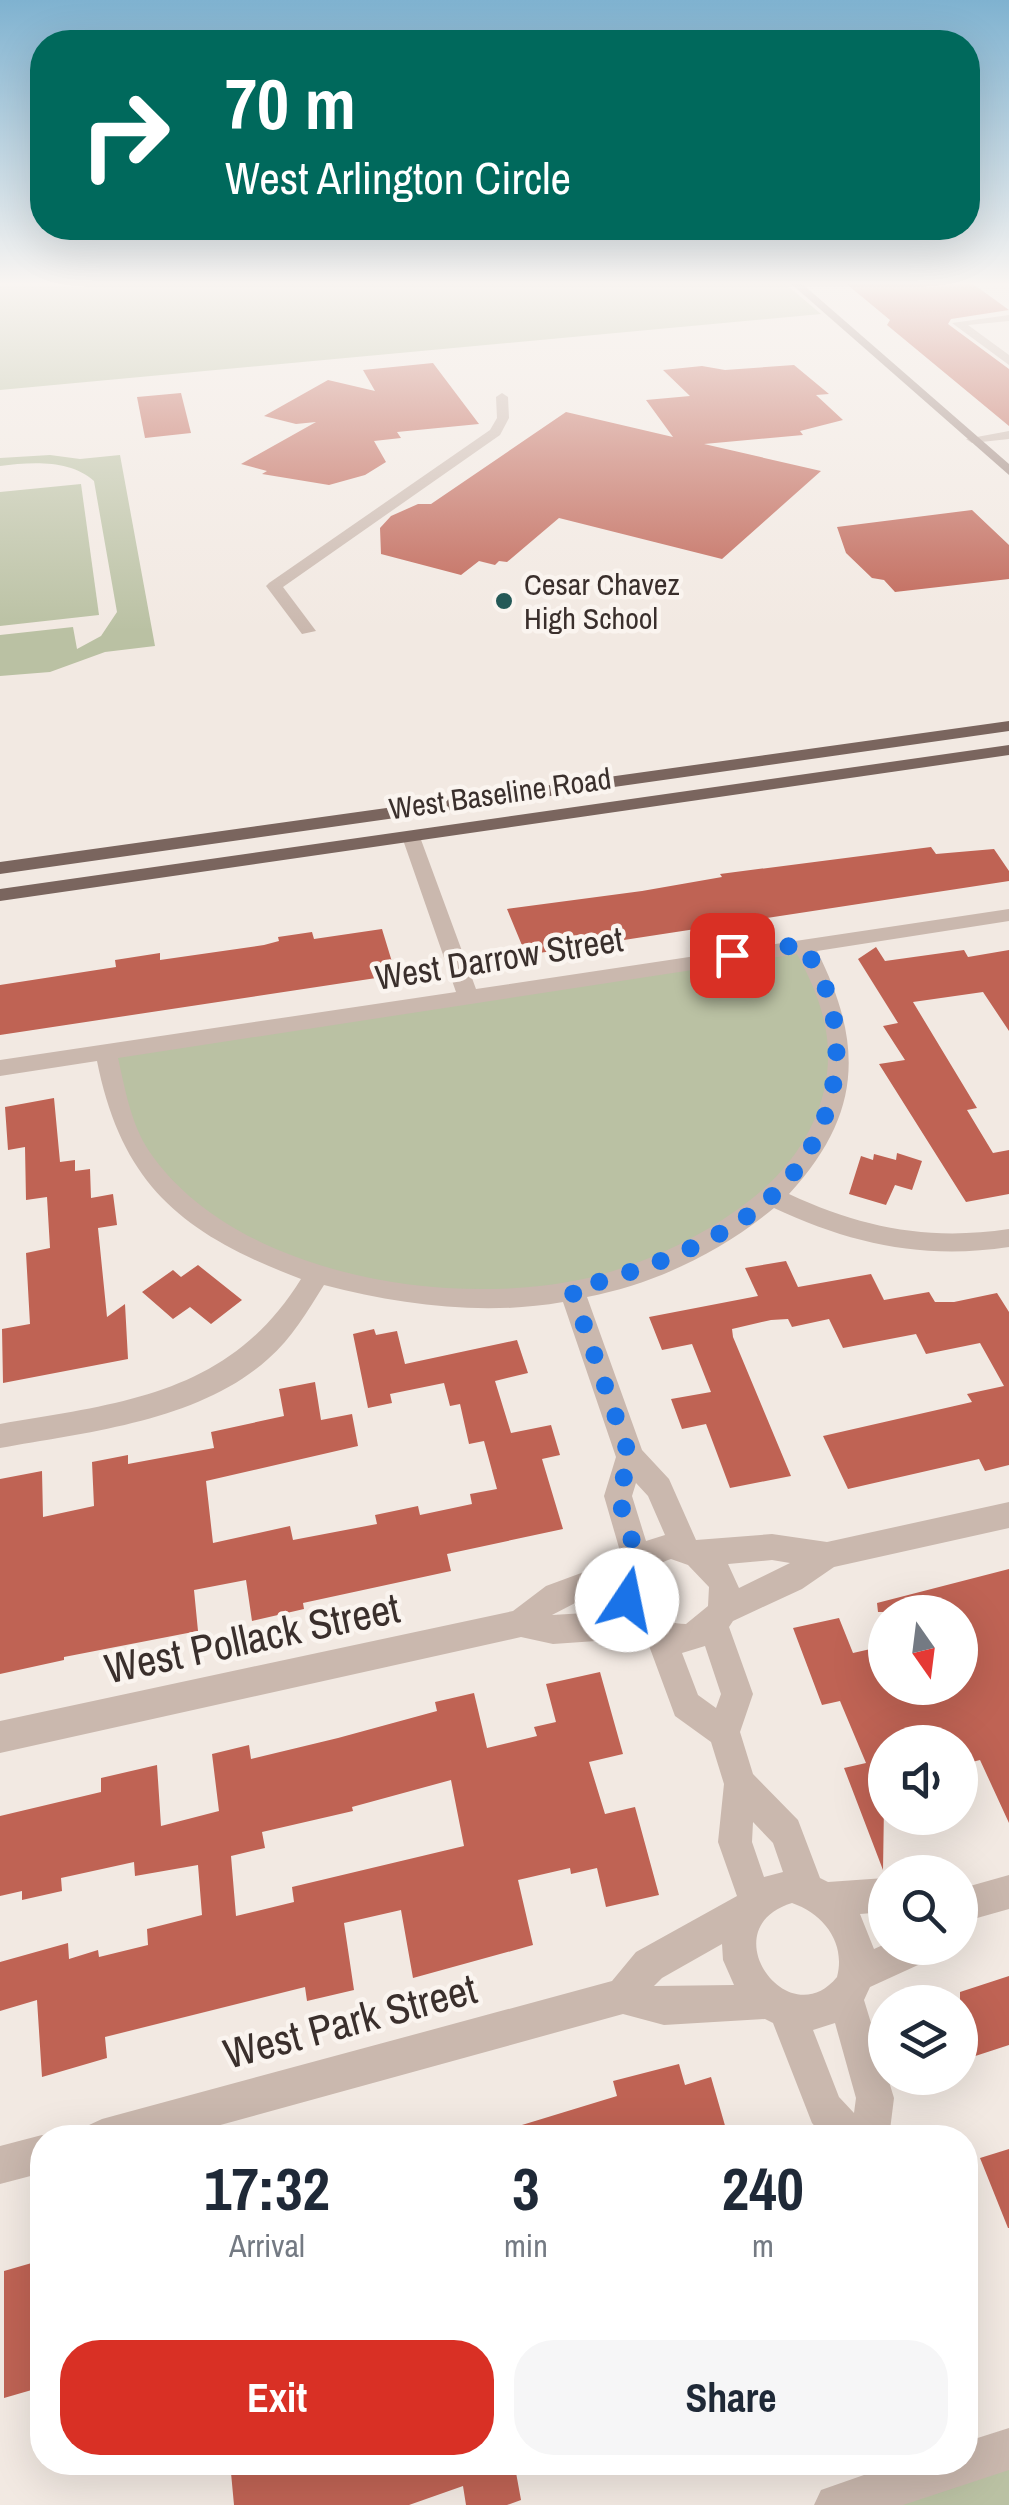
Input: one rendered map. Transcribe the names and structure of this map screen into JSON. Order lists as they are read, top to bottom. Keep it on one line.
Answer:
{"streets":{"main road":["West Baseline Road"],"street":["West Darrow Street","West Pollack Street","West Park Street"]},"places":["Cesar Chavez High School"],"north":"bottom","page":{"turn":["70 m","West Arlington Circle"],"eta":["17:32","Arrival","3","min","240","m"],"buttons":["Exit","Share"]}}
